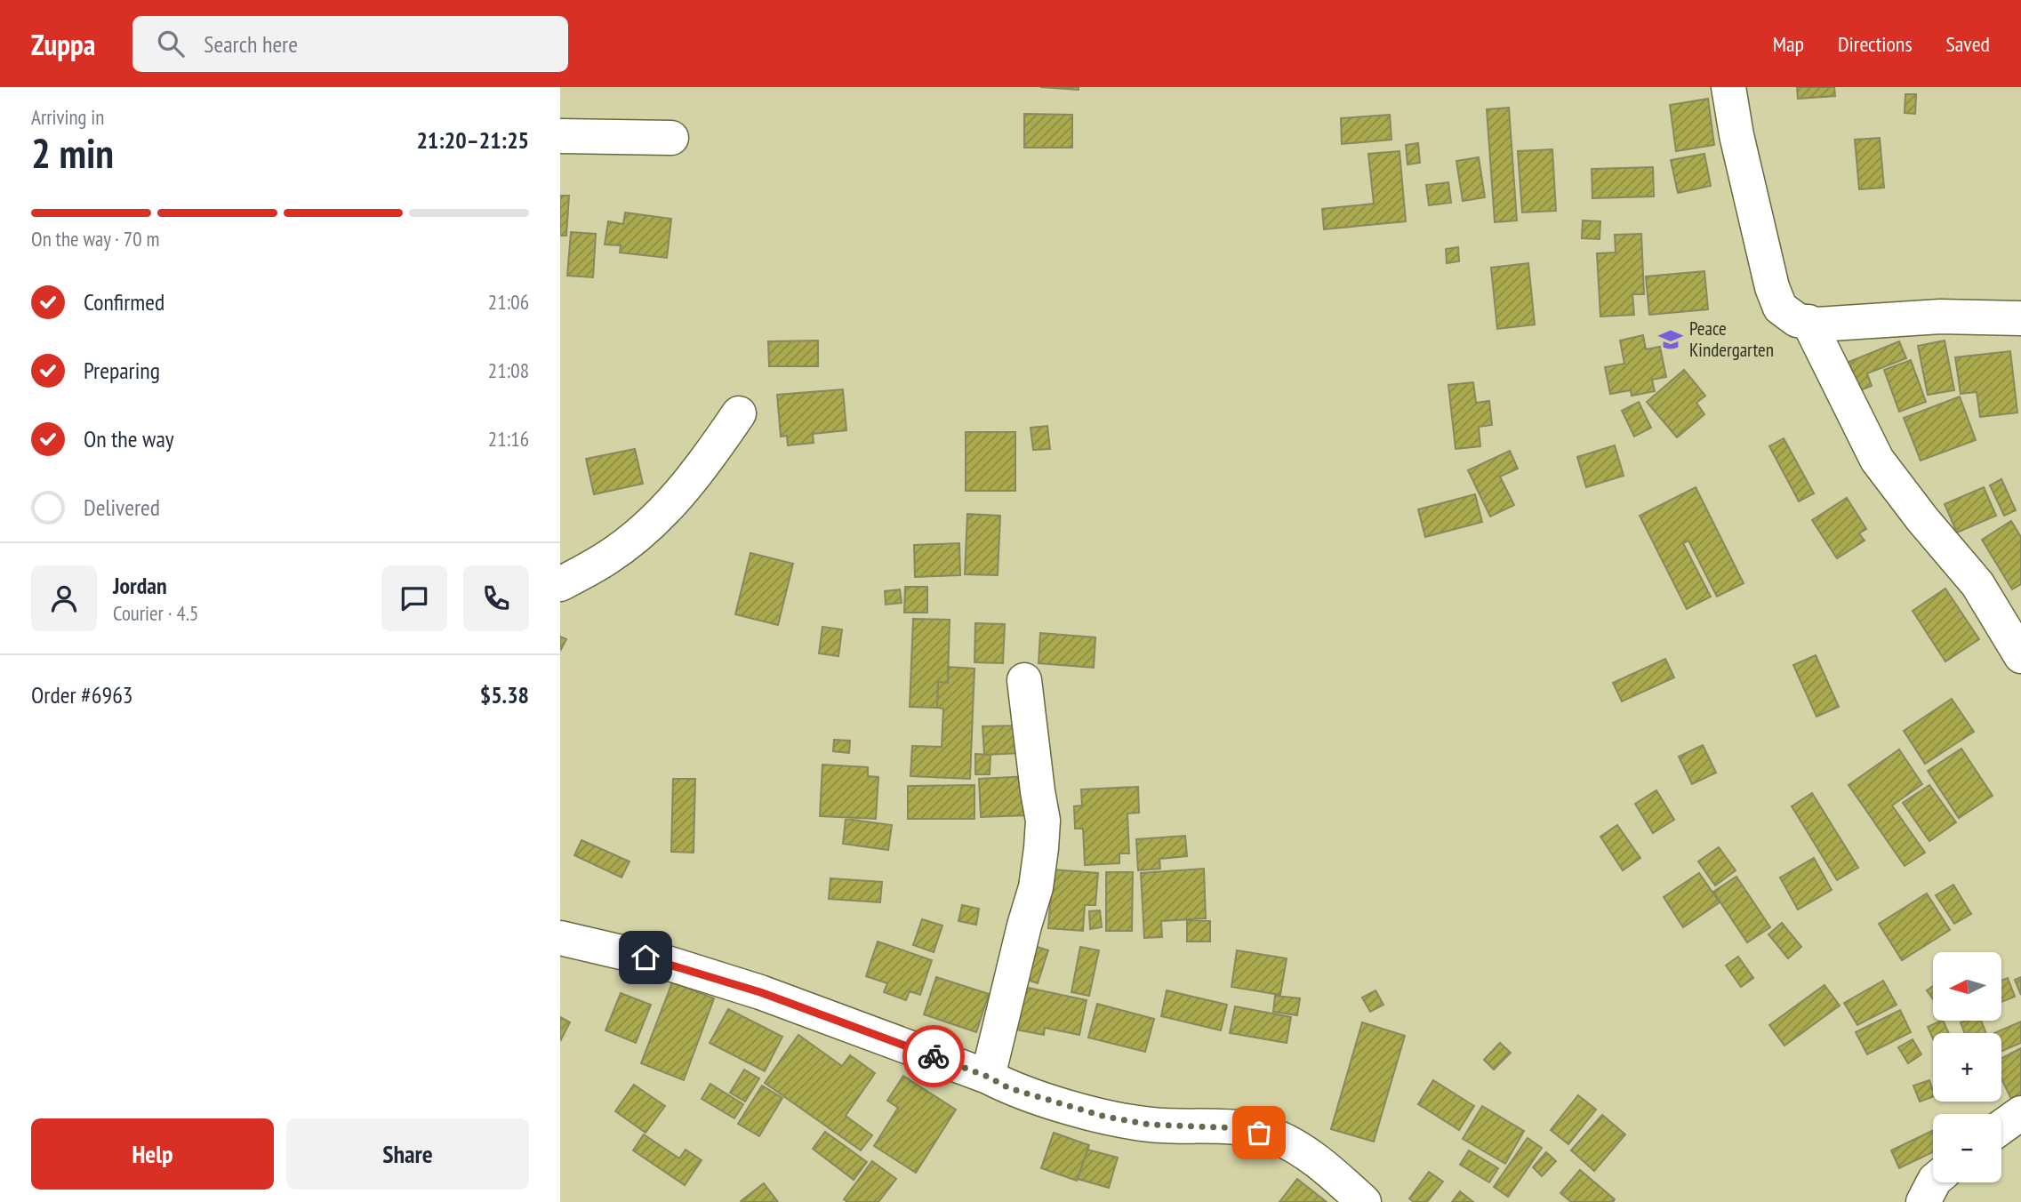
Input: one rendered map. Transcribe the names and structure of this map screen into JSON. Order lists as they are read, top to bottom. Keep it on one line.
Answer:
{"places":{"school or university":["Peace Kindergarten"]},"north":"left","page":{"header":"Zuppa","search":"Search here","nav":["Map","Directions","Saved"],"heading":["2 min","Arriving in","21:20–21:25"],"panel":["Jordan","Courier · 4.5","Order #6963","$5.38"],"bar":"On the way · 70 m","list":[["Confirmed","21:06"],["Preparing","21:08"],["On the way","21:16"],"Delivered"],"map_buttons":["+","−"],"buttons":["Help","Share"]}}
